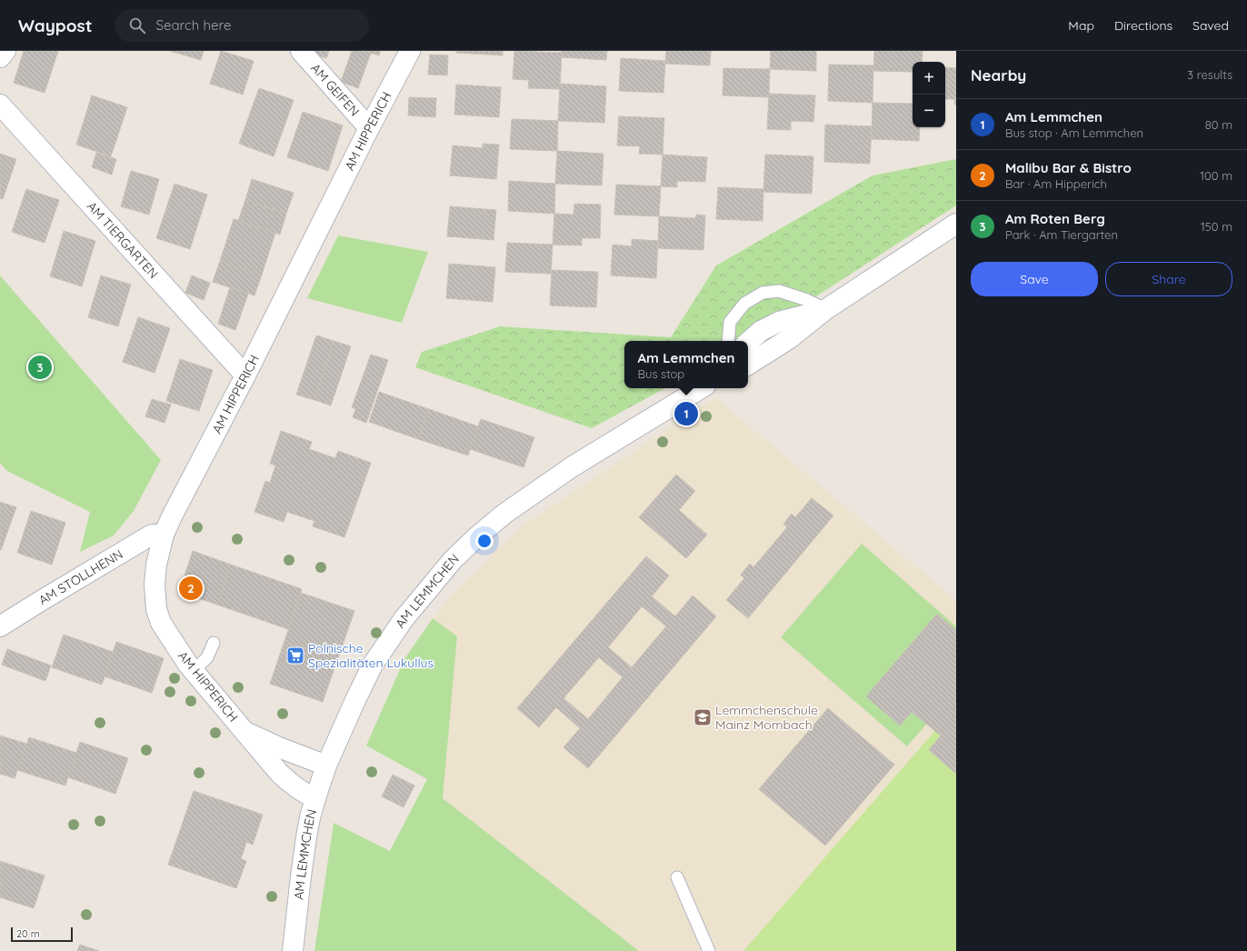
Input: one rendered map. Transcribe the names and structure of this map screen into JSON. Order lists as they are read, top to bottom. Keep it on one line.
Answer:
{"streets":{"street":["AM GEIFEN","AM HIPPERICH","AM TIERGARTEN","AM STOLLHENN","AM LEMMCHEN"]},"crossings":[["AM GEIFEN","AM HIPPERICH"],["AM HIPPERICH","AM TIERGARTEN"],["AM HIPPERICH","AM STOLLHENN"],["AM HIPPERICH","AM LEMMCHEN"]],"places":{"supermarket":["Polnische Spezialitäten Lukullus"],"school or university":["Lemmchenschule Mainz Mombach"]},"scale_bar":"20 m","page":{"header":"Waypost","search":"Search here","nav":["Map","Directions","Saved"],"heading":["Nearby","3 results"],"map_buttons":["+","−"],"list":[{"mark":"1","name":"Am Lemmchen","note":"Bus stop · Am Lemmchen","value":"80 m"},{"mark":"2","name":"Malibu Bar & Bistro","note":"Bar · Am Hipperich","value":"100 m"},{"mark":"3","name":"Am Roten Berg","note":"Park · Am Tiergarten","value":"150 m"}],"buttons":["Save","Share"],"popup":["Am Lemmchen","Bus stop"],"pins":["3","1","2"],"scale":"20 m"}}
